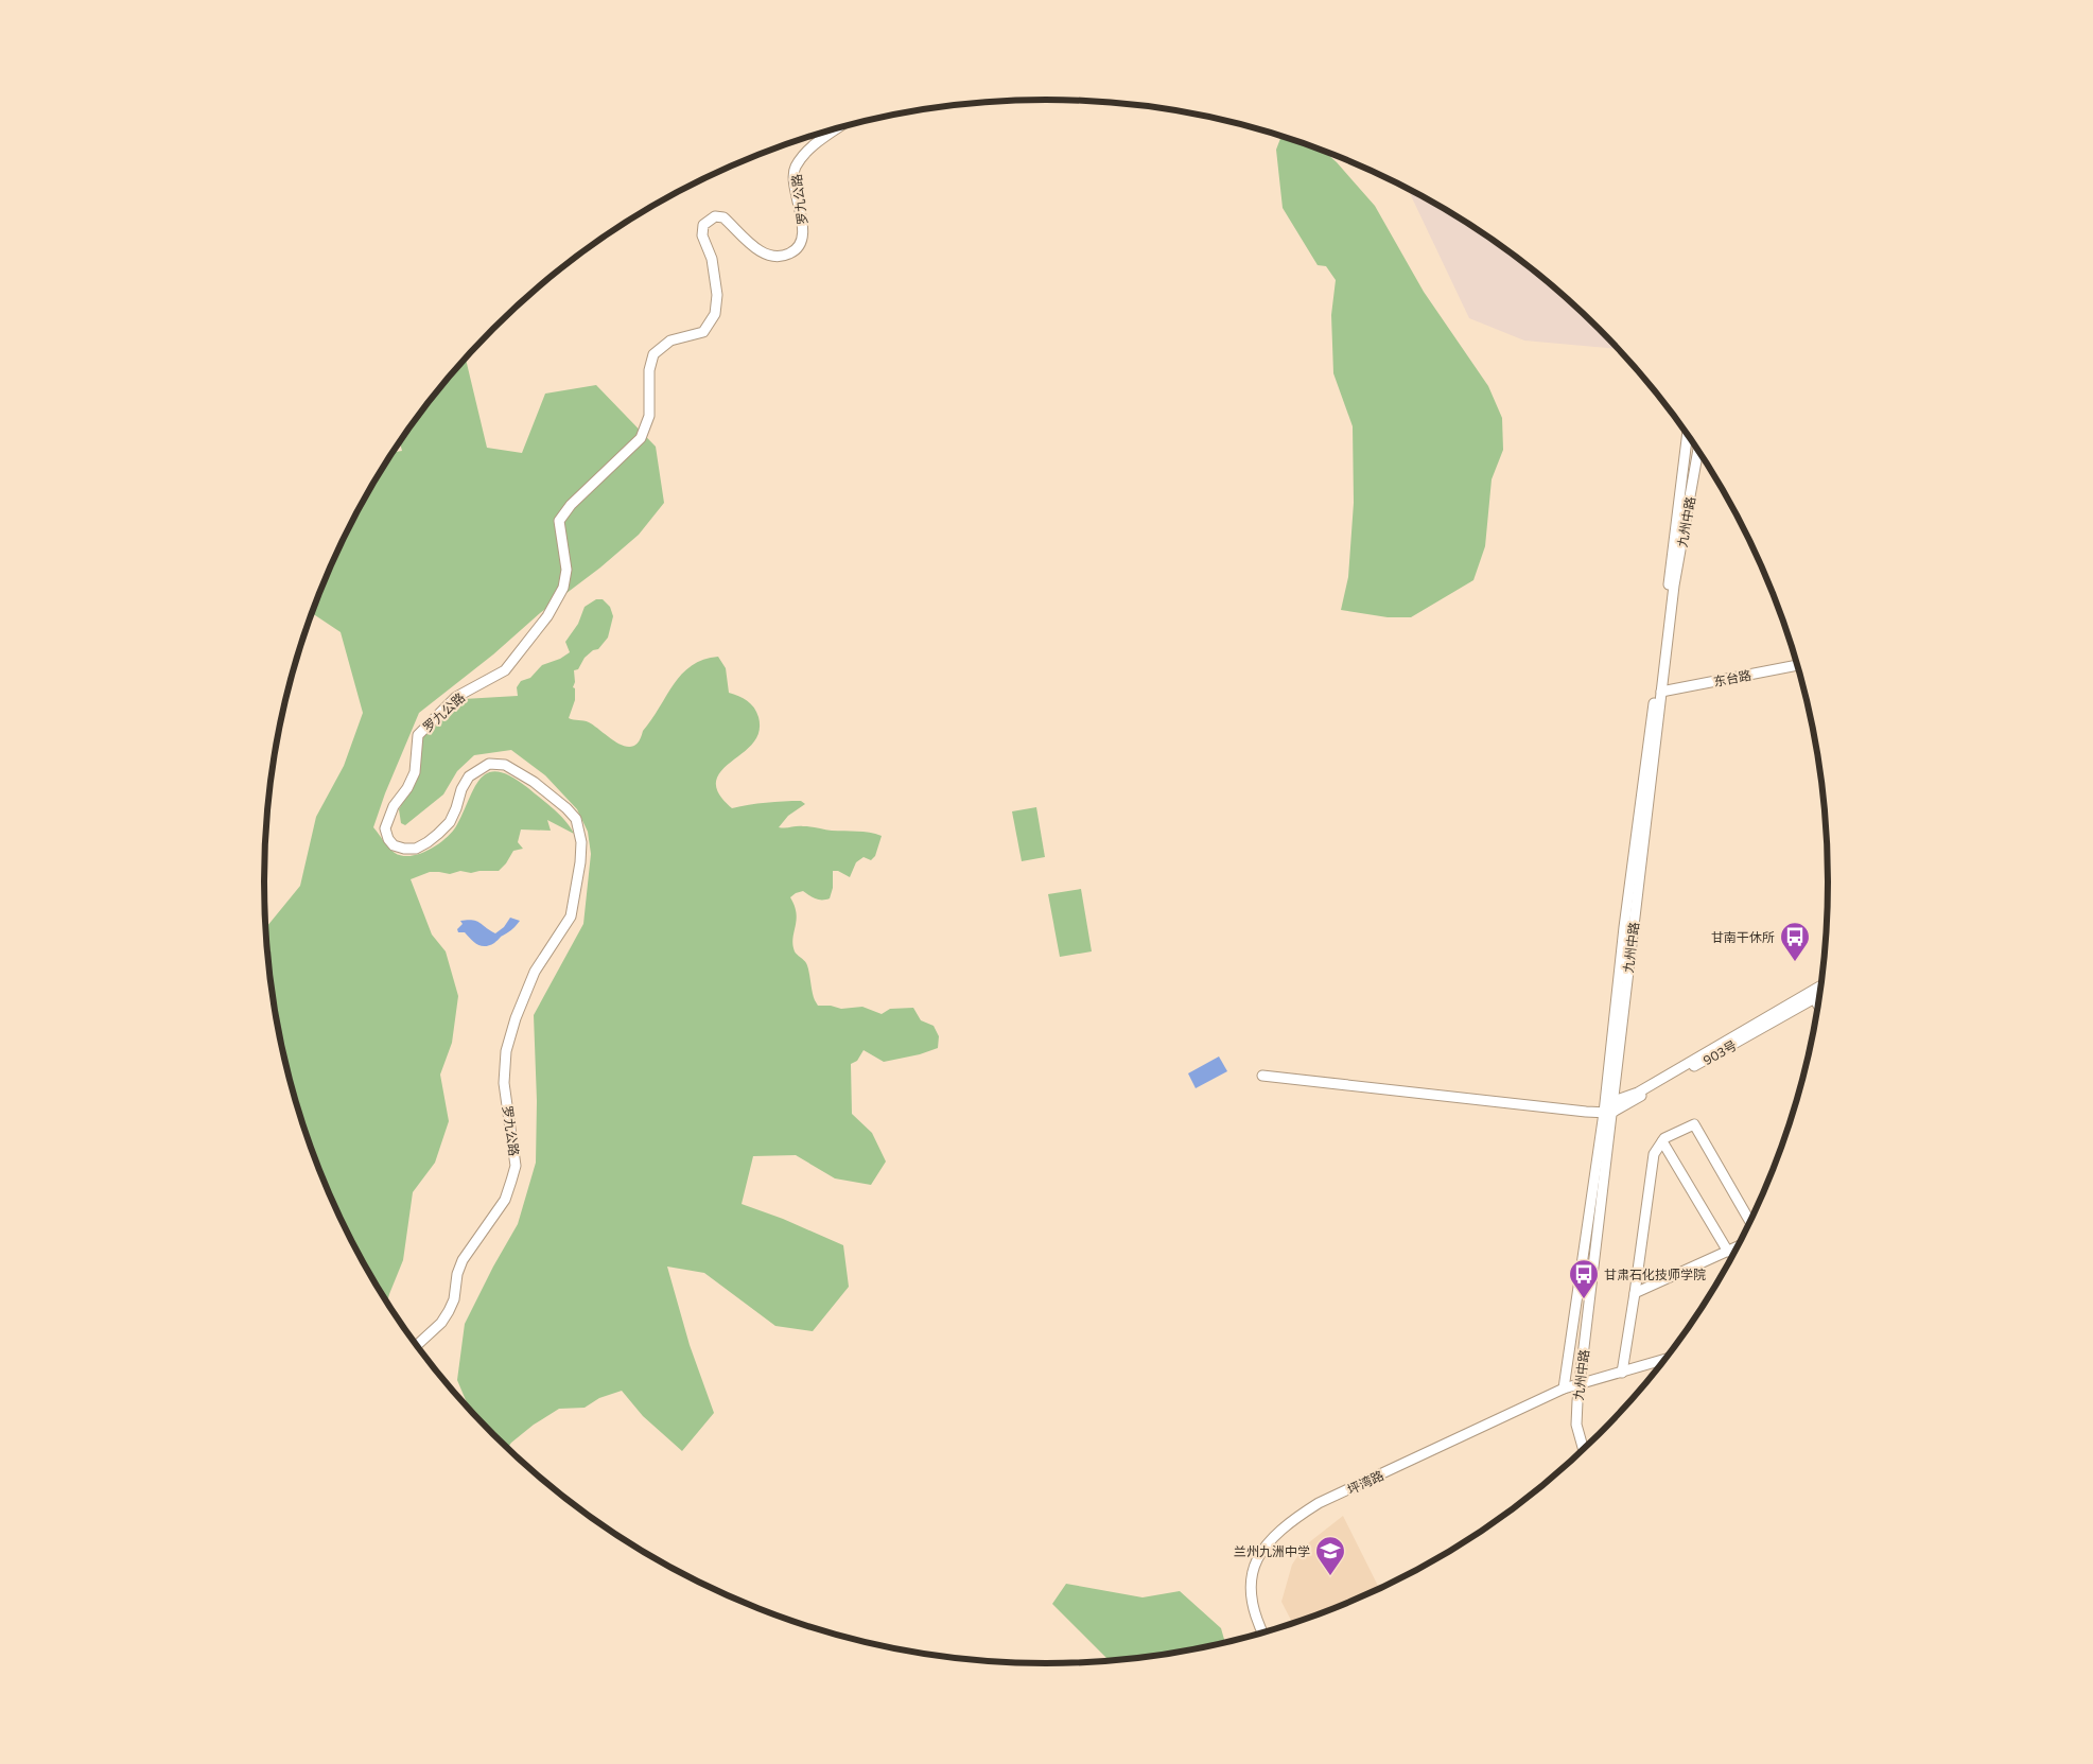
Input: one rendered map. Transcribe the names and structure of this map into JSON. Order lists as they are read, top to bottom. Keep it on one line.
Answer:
{"streets":{"street":["罗九公路","九州中路","东台路","903号","坪湾路"]},"crossings":[["九州中路","东台路"],["九州中路","903号"],["九州中路","坪湾路"]],"places":{"bus stop":["甘南干休所","甘肃石化技师学院"],"school or university":["兰州九洲中学"]}}
